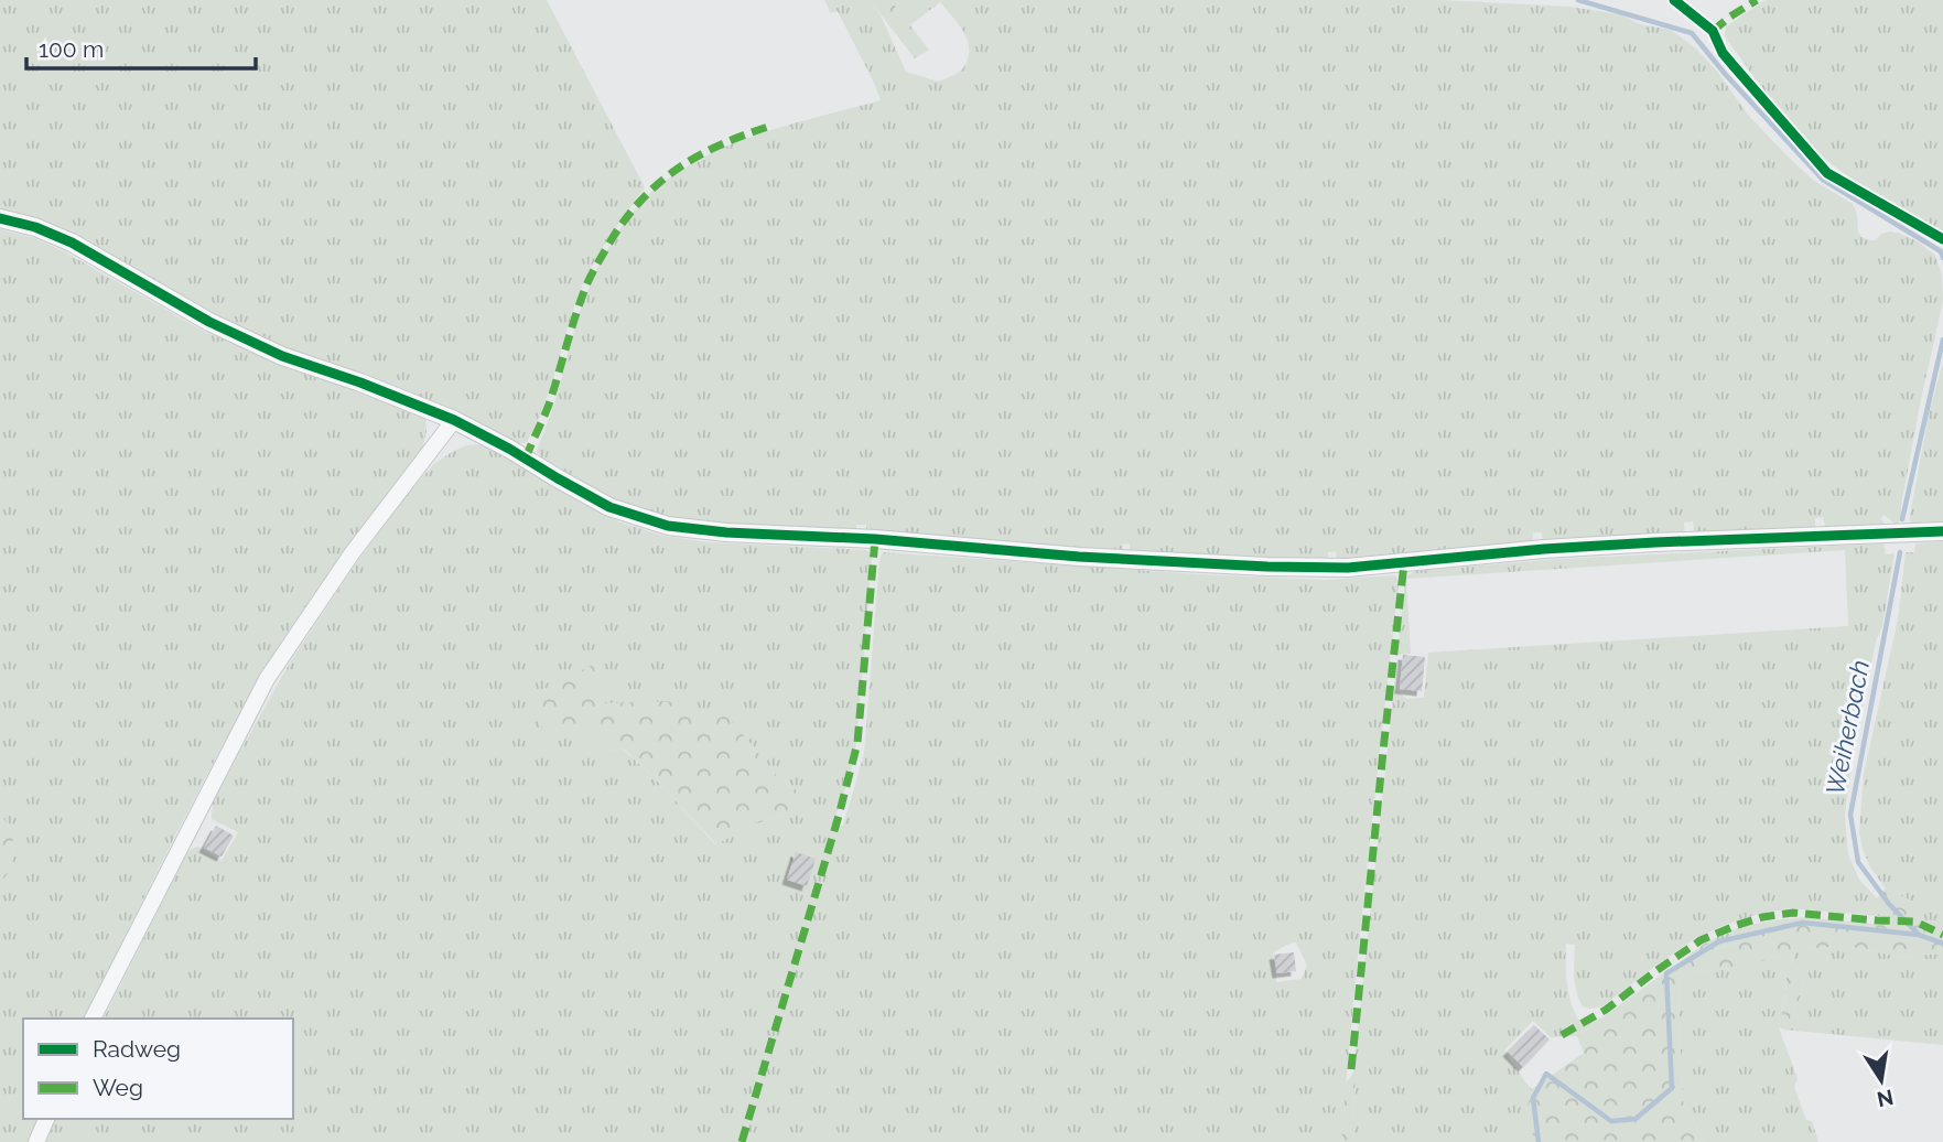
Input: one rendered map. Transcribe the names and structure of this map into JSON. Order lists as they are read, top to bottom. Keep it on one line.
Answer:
{"water":["Weiherbach"],"legend":["Radweg","Weg"],"scale_bar":"100 m","north":"bottom"}
